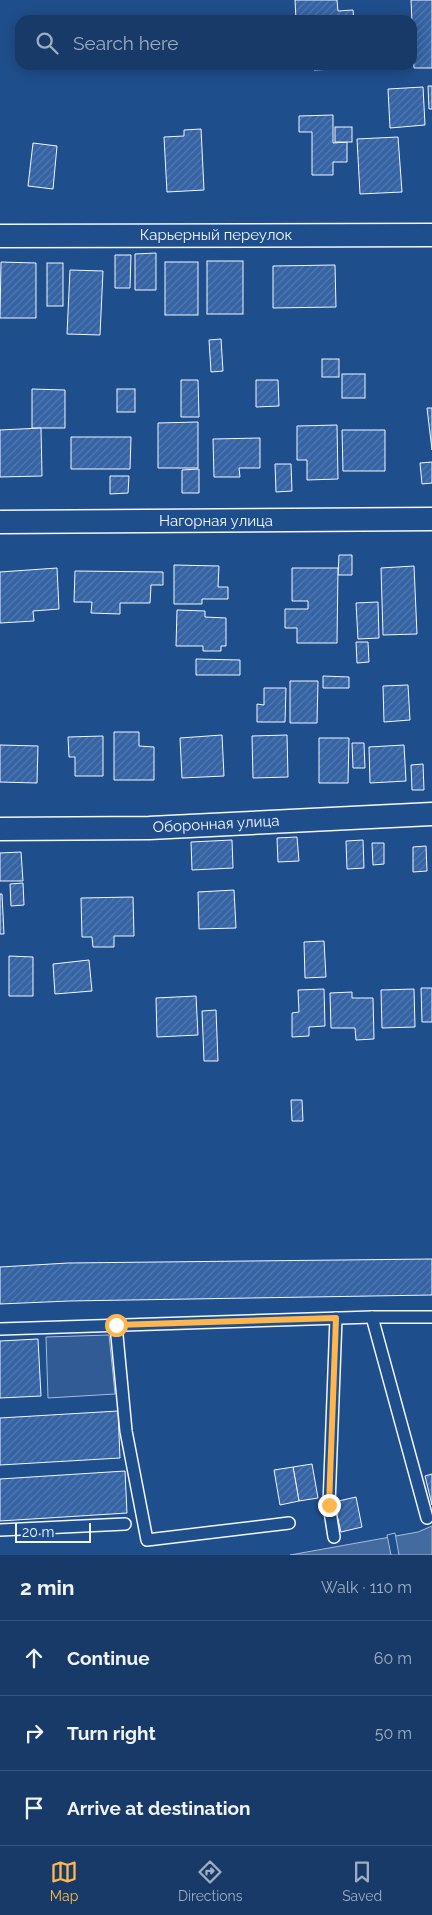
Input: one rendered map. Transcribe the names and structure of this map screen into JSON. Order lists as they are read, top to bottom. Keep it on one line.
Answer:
{"streets":{"street":["Карьерный переулок","Нагорная улица","Оборонная улица"]},"scale_bar":"20 m","page":{"search":"Search here","scale":"20 m","heading":["2 min","Walk · 110 m"],"list":[["Continue","60 m"],["Turn right","50 m"],"Arrive at destination"],"nav":["Map","Directions","Saved"]}}
